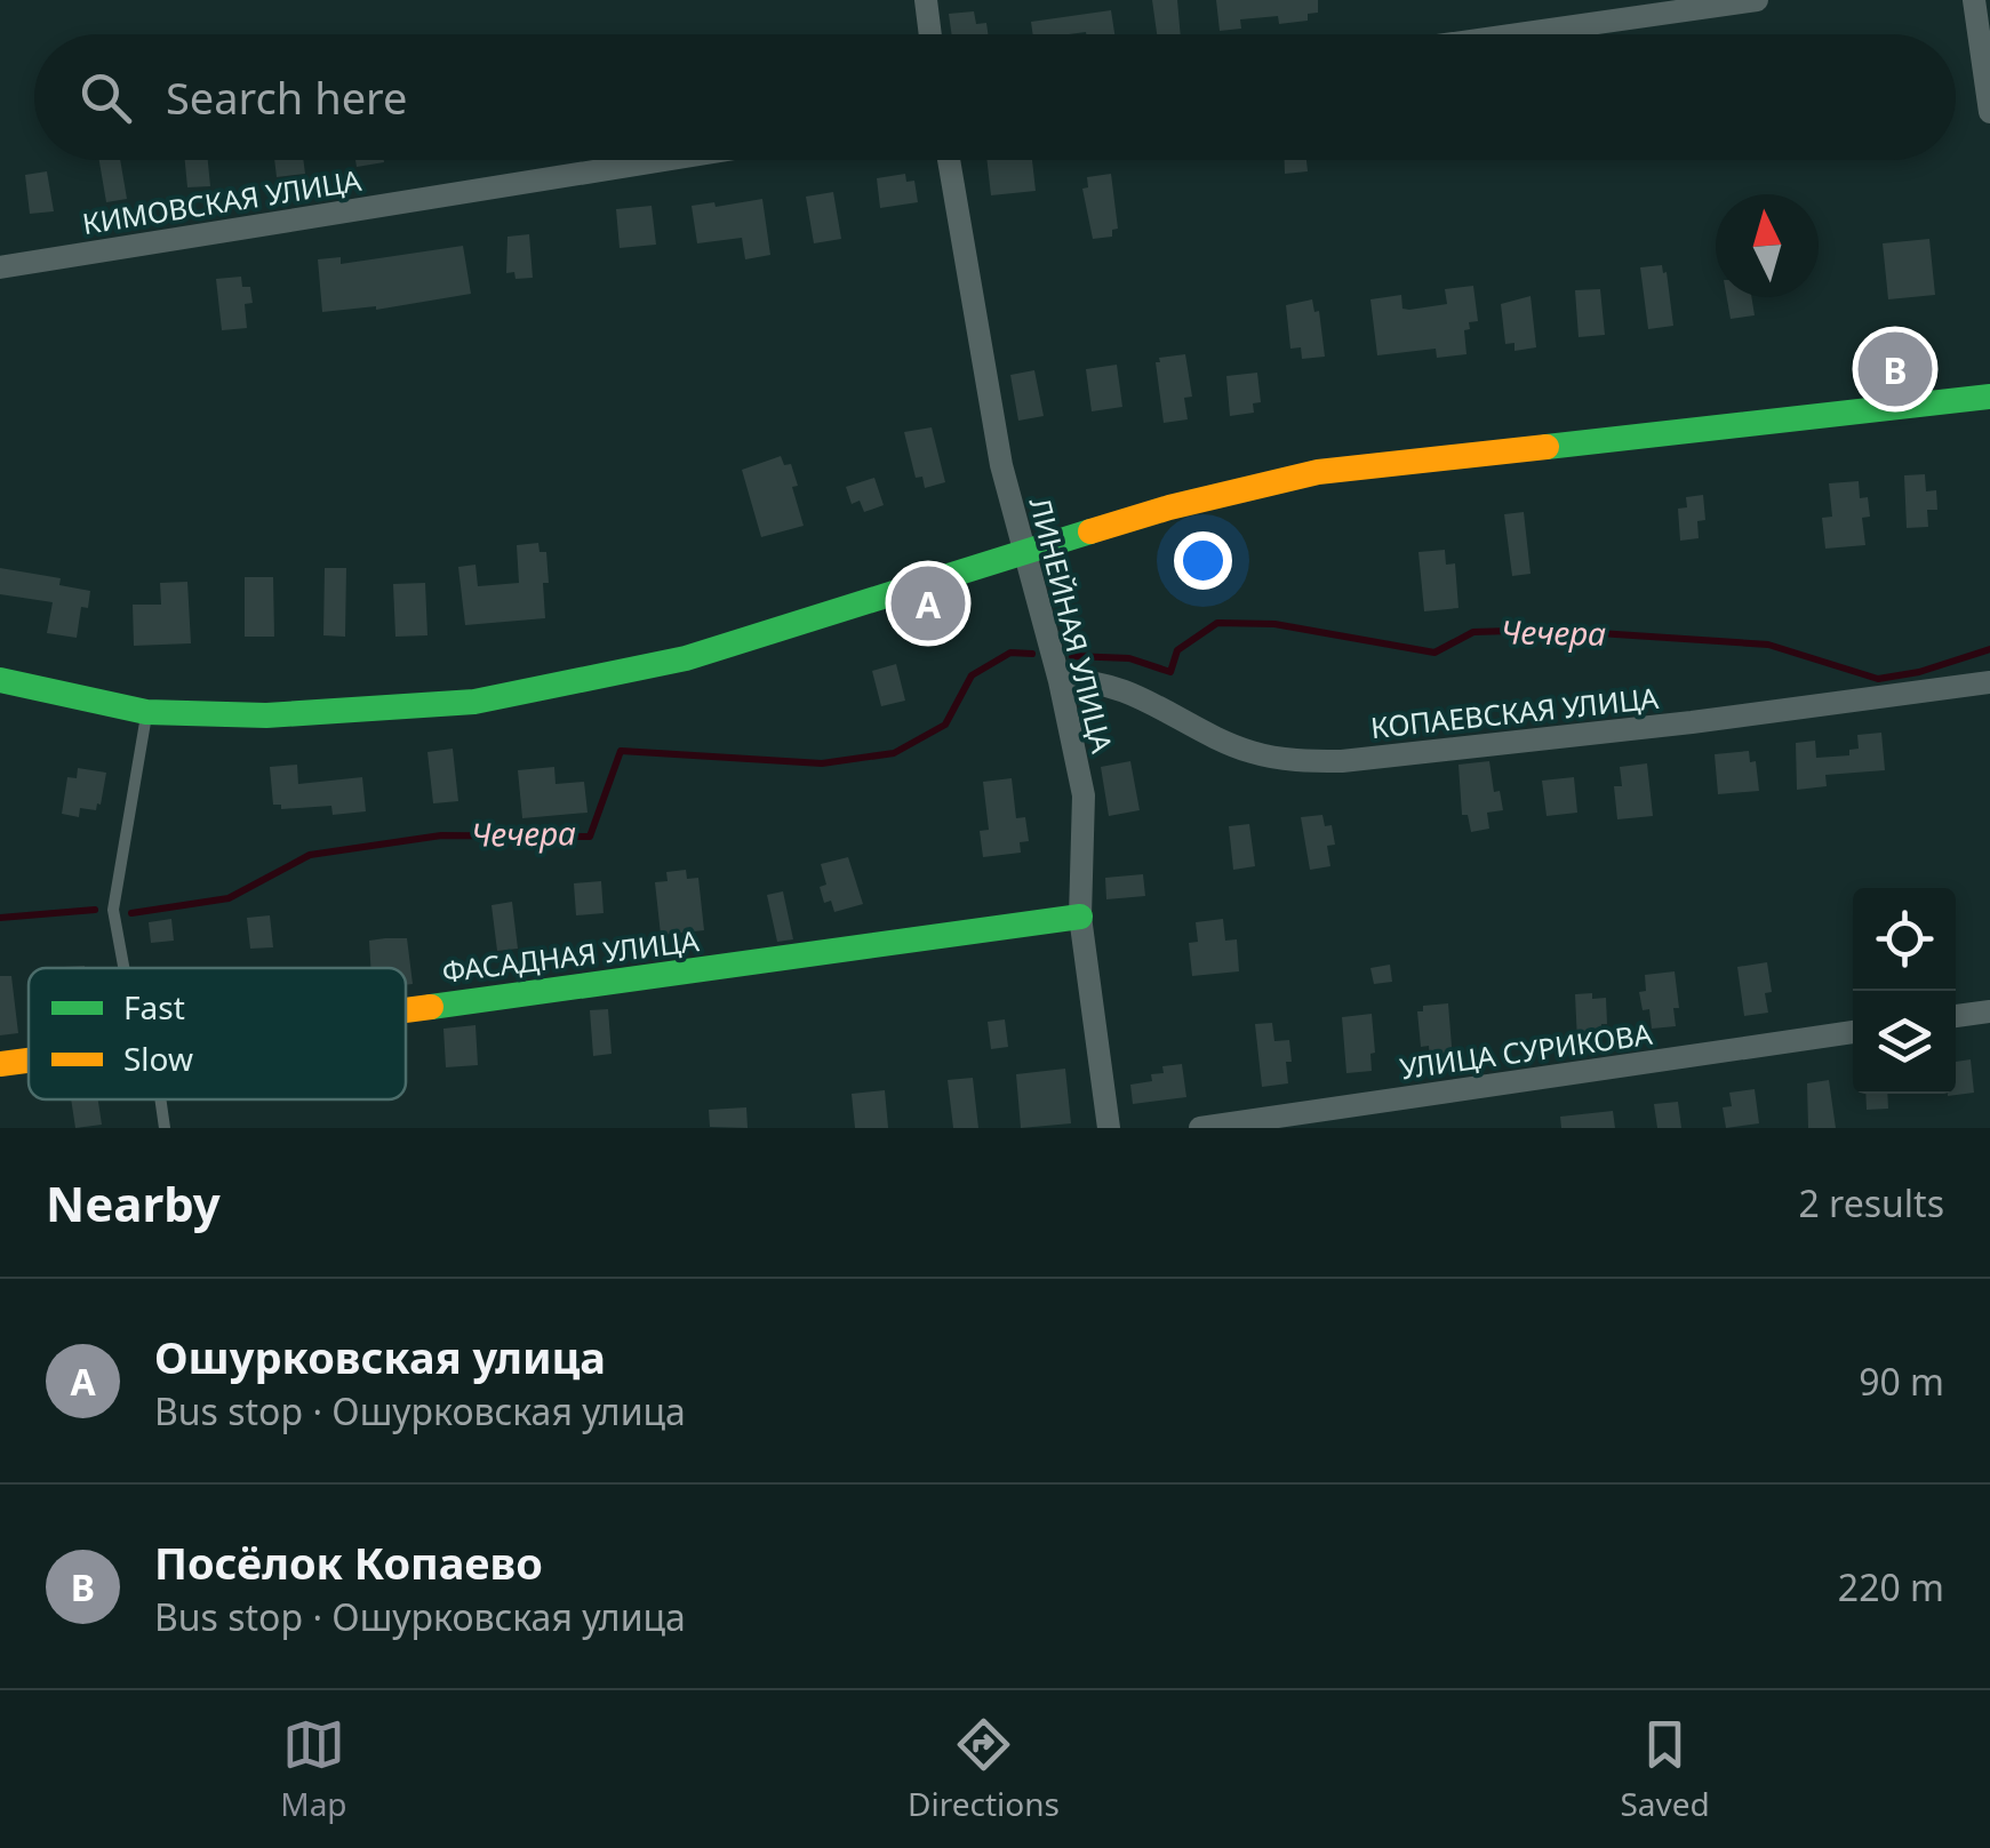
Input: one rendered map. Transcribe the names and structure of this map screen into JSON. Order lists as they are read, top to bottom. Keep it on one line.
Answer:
{"streets":{"street":["КИМОВСКАЯ УЛИЦА","ЛИНЕЙНАЯ УЛИЦА","КОПАЕВСКАЯ УЛИЦА","ФАСАДНАЯ УЛИЦА","УЛИЦА СУРИКОВА"]},"crossings":[["ЛИНЕЙНАЯ УЛИЦА","КОПАЕВСКАЯ УЛИЦА"],["ЛИНЕЙНАЯ УЛИЦА","ФАСАДНАЯ УЛИЦА"]],"water":["Чечера"],"legend":["Fast","Slow"],"north":"top","page":{"search":"Search here","pins":["B","A"],"heading":["Nearby","2 results"],"list":[{"mark":"A","name":"Ошурковская улица","note":"Bus stop · Ошурковская улица","value":"90 m"},{"mark":"B","name":"Посёлок Копаево","note":"Bus stop · Ошурковская улица","value":"220 m"}],"nav":["Map","Directions","Saved"]}}
